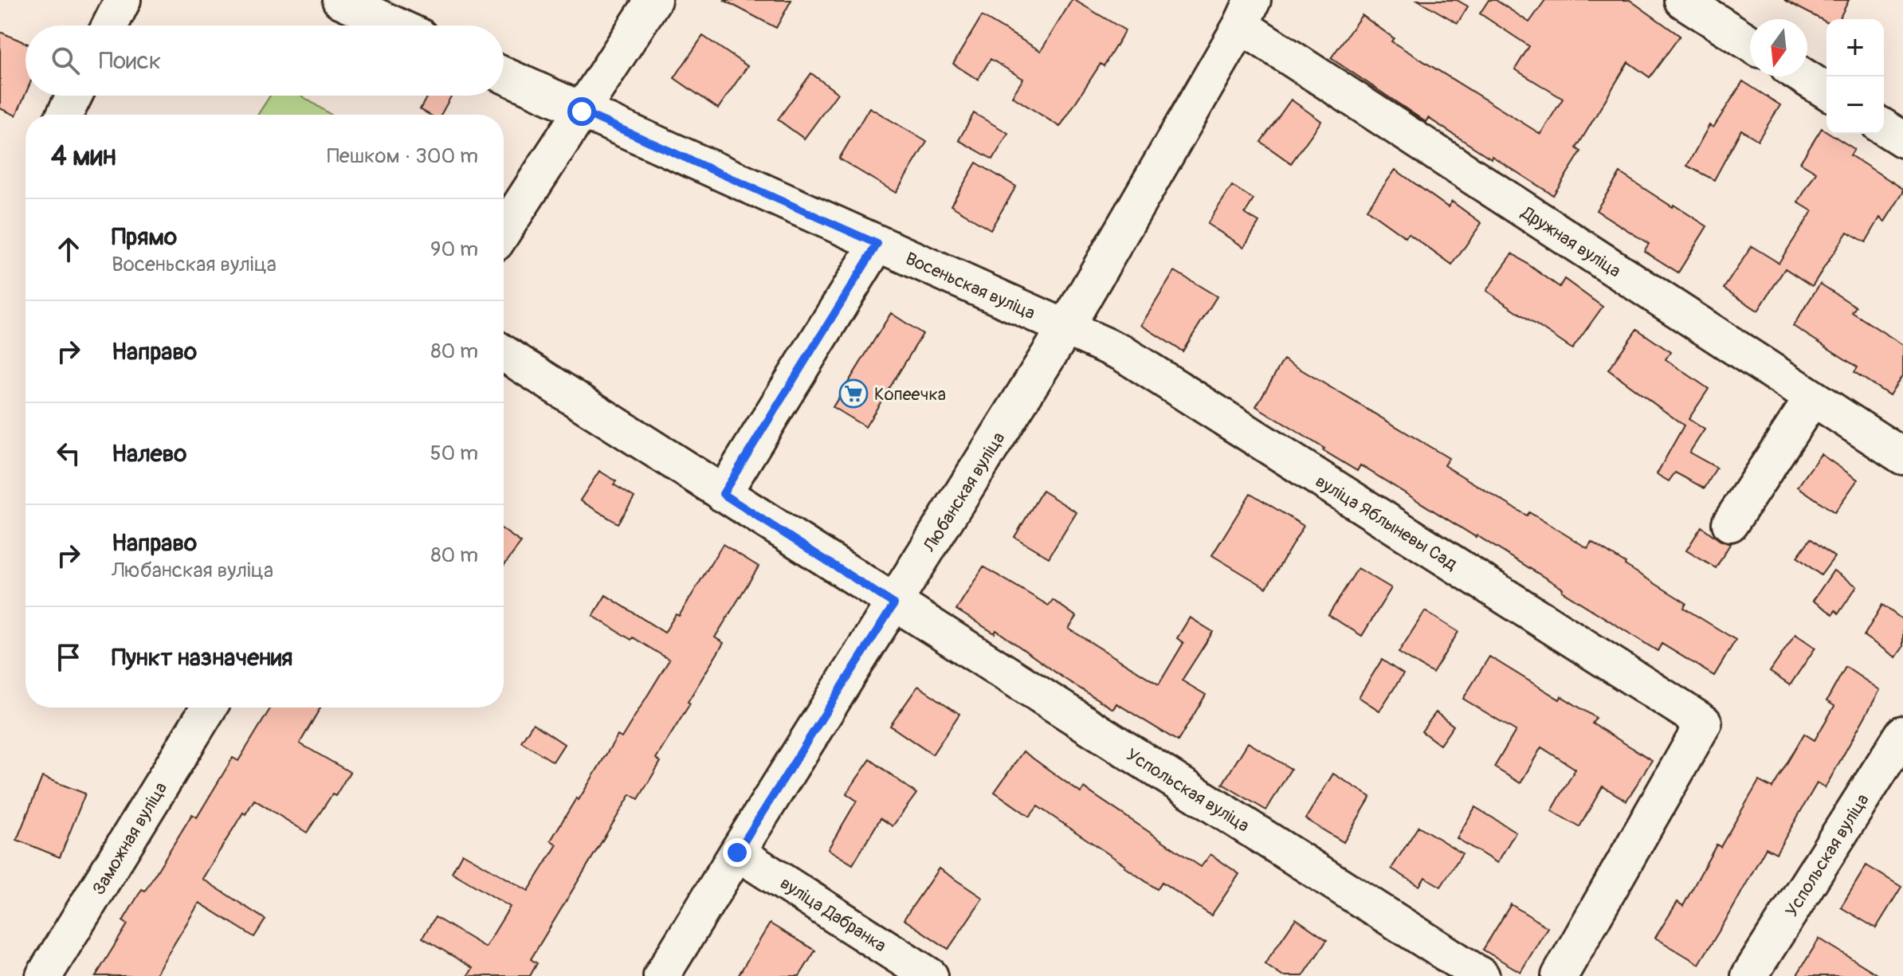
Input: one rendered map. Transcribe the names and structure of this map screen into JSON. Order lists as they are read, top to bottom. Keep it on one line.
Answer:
{"streets":{"street":["Дружная вуліца","Восеньская вуліца","Любанская вуліца","вуліца Яблыневы Сад","Успольская вуліца","Заможная вуліца","вуліца Дабранка"]},"crossings":[["Дружная вуліца","Любанская вуліца"],["Восеньская вуліца","Любанская вуліца"],["Восеньская вуліца","вуліца Яблыневы Сад"],["Любанская вуліца","вуліца Яблыневы Сад"],["Любанская вуліца","Успольская вуліца"],["Любанская вуліца","вуліца Дабранка"]],"places":{"supermarket":["Копеечка"]},"north":"bottom","page":{"map_buttons":["+","−"],"search":"Поиск","heading":["4 мин","Пешком · 300 m"],"list":[["Прямо","Восеньская вуліца","90 m"],["Направо","80 m"],["Налево","50 m"],["Направо","Любанская вуліца","80 m"],"Пункт назначения"]}}
